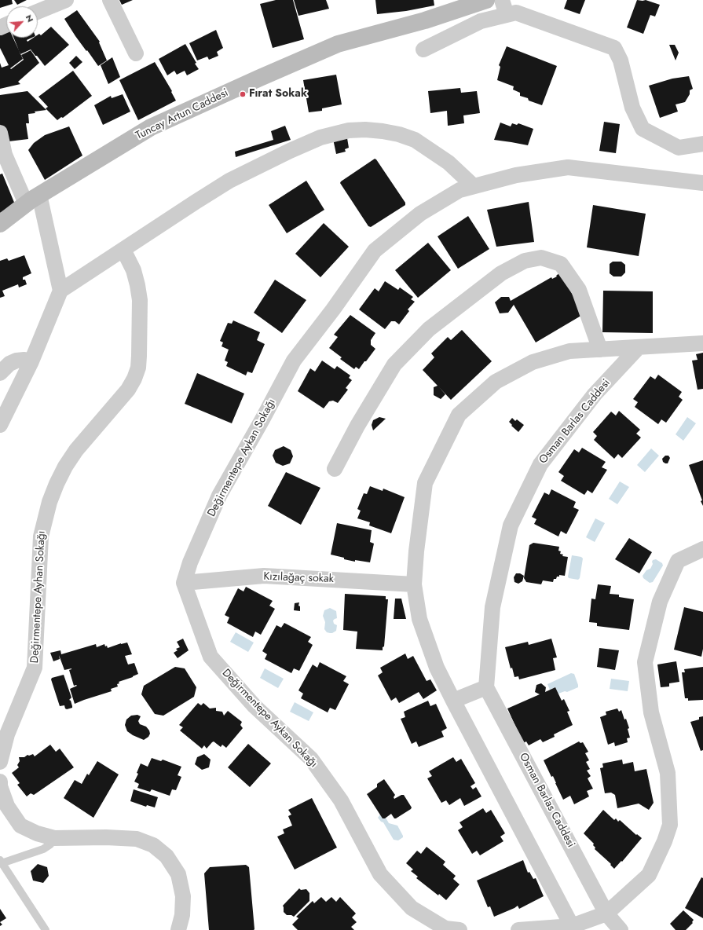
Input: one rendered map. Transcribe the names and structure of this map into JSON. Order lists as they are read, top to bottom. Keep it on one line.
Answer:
{"streets":{"street":["Tuncay Artun Caddesi","Osman Barlas Caddesi","Değirmentepe Aykan Sokağı","Kızılağaç sokak","Değirmentepe Ayhan Sokağı"]},"crossings":[["Değirmentepe Aykan Sokağı","Kızılağaç sokak"]],"places":["Fırat Sokak"],"north":"top right"}
